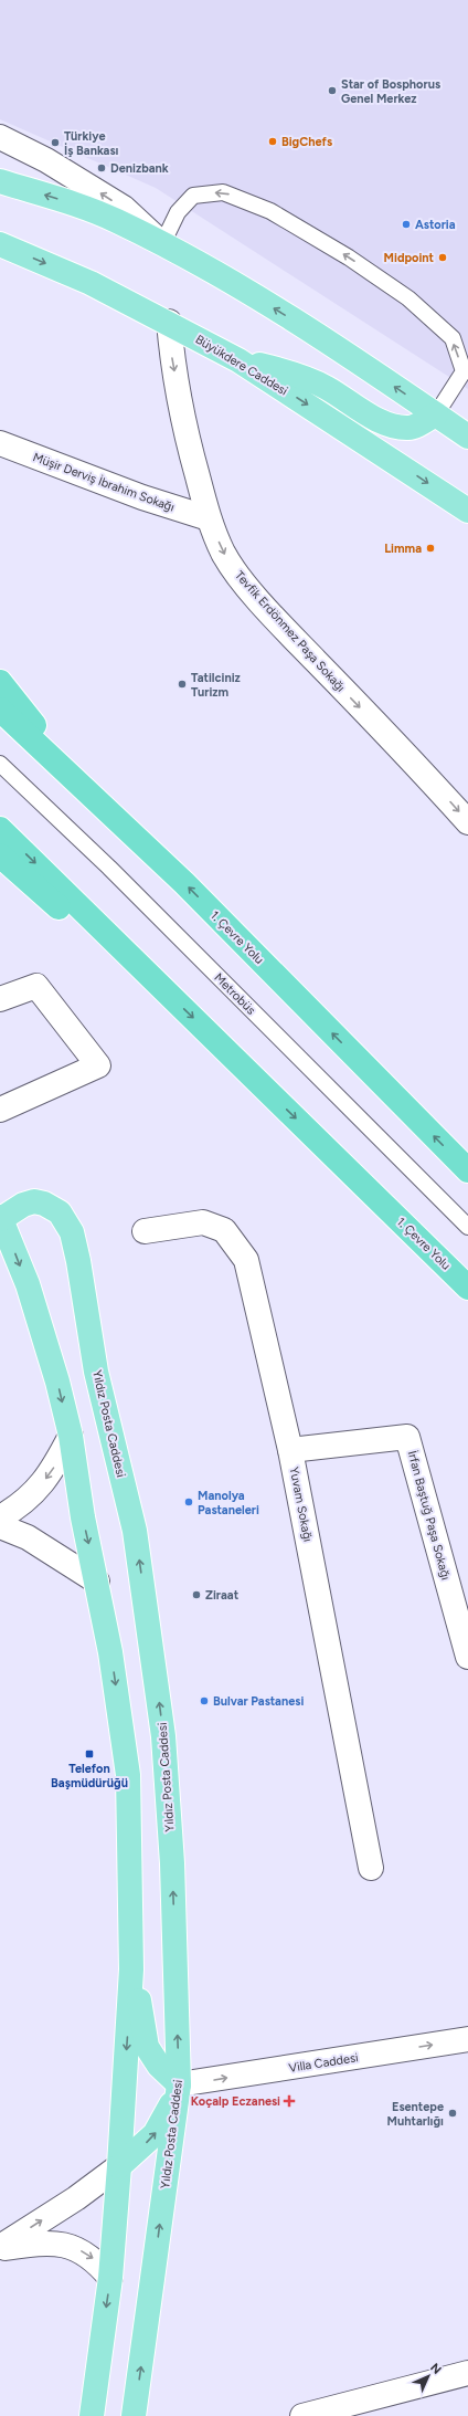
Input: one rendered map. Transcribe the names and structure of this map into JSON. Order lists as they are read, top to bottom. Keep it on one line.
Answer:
{"streets":{"highway":["1. Çevre Yolu"],"main road":["Büyükdere Caddesi","Yıldız Posta Caddesi"],"street":["Müşir Derviş İbrahim Sokağı","Tevfik Erdönmez Paşa Sokağı","Yuvam Sokağı","İrfan Baştuğ Paşa Sokağı","Villa Caddesi"],"lane":["Metrobüs"]},"crossings":[["Büyükdere Caddesi","Tevfik Erdönmez Paşa Sokağı"],["Müşir Derviş İbrahim Sokağı","Tevfik Erdönmez Paşa Sokağı"],["Yıldız Posta Caddesi","Villa Caddesi"],["Yuvam Sokağı","İrfan Baştuğ Paşa Sokağı"]],"one_way":["Tevfik Erdönmez Paşa Sokağı","Villa Caddesi"],"places":{"other":["Star of Bosphorus Genel Merkez","BigChefs","Türkiye İş Bankası","Denizbank","Astoria","Midpoint","Limma","Tatilciniz Turizm","Manolya Pastaneleri","Ziraat","Bulvar Pastanesi","Esentepe Muhtarlığı"],"transit":["Telefon Başmüdürüğü"],"health":["Koçalp Eczanesi"]},"north":"top right"}
